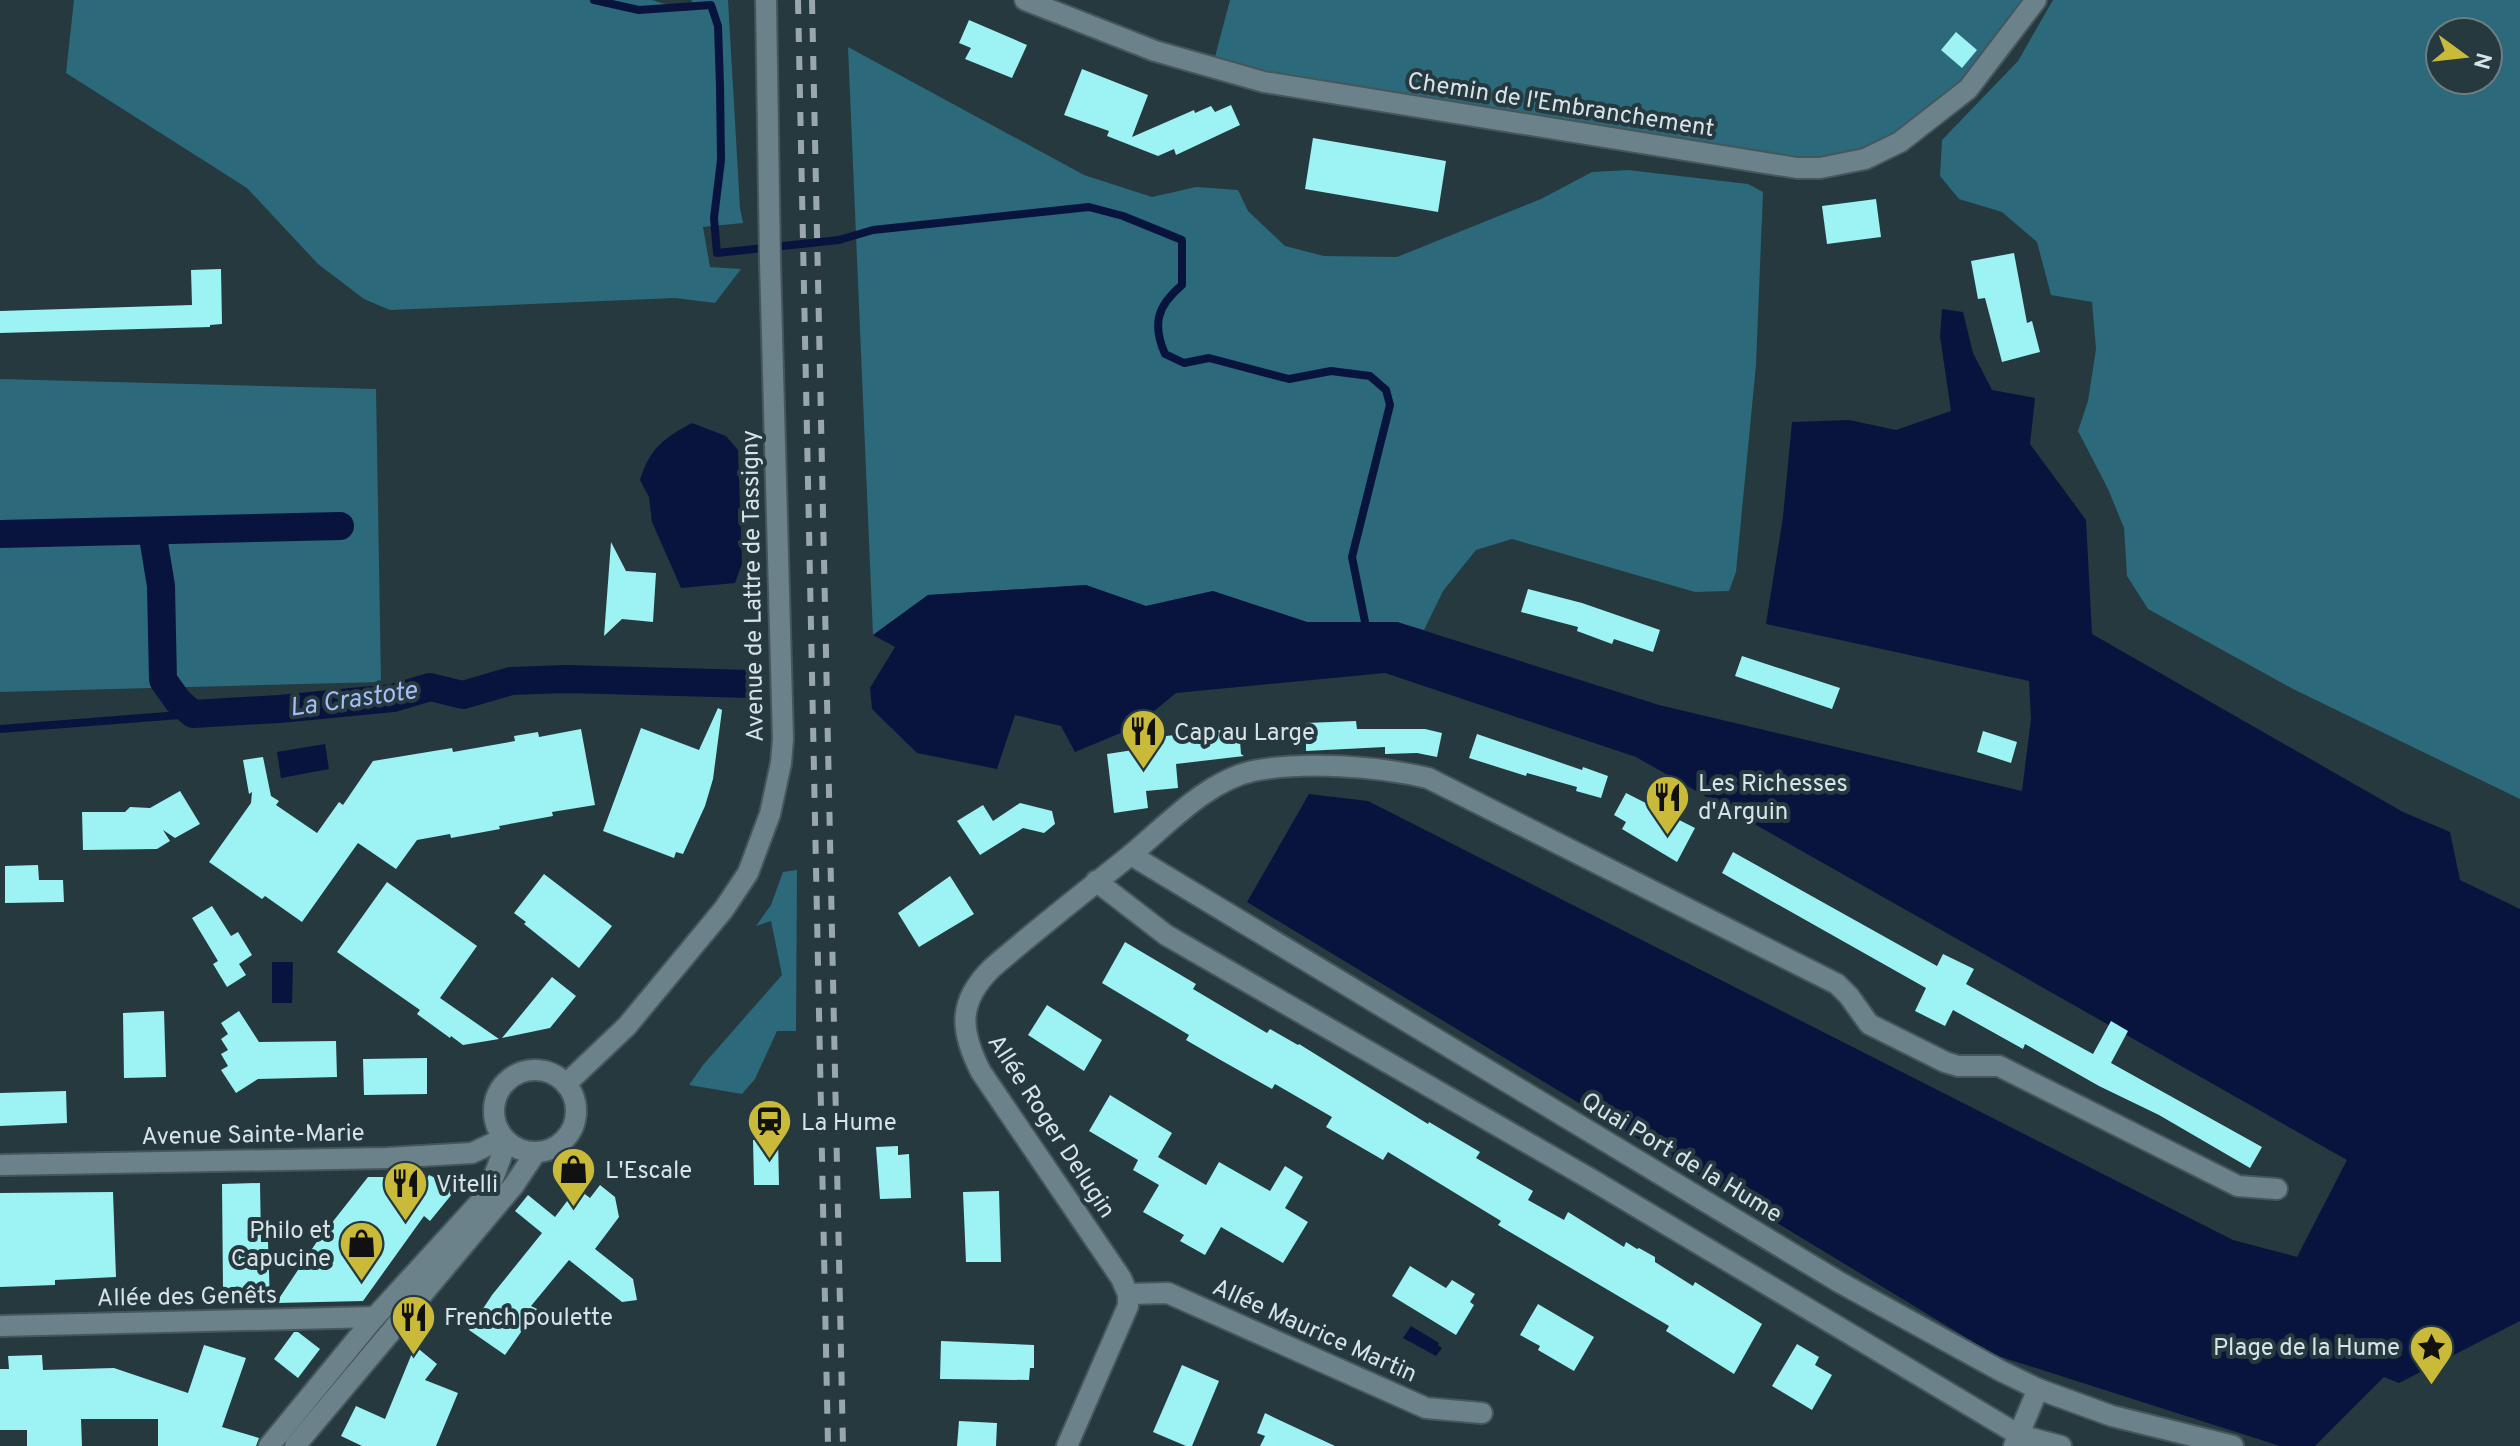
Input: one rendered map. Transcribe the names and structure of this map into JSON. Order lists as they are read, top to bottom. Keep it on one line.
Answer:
{"streets":{"street":["Chemin de l'Embranchement","Avenue de Lattre de Tassigny","Allée Roger Delugin","Avenue Sainte-Marie","Quai Port de la Hume","Allée des Genêts","Allée Maurice Martin"]},"crossings":[["Avenue de Lattre de Tassigny","Avenue Sainte-Marie"],["Allée Roger Delugin","Quai Port de la Hume"],["Allée Roger Delugin","Allée Maurice Martin"]],"water":["La Crastote"],"places":{"restaurant":["Cap au Large","Les Richesses d'Arguin","Vitelli","French poulette"],"station":["La Hume"],"shop":["L'Escale","Philo et Capucine"],"place":["Plage de la Hume"]},"north":"right"}
